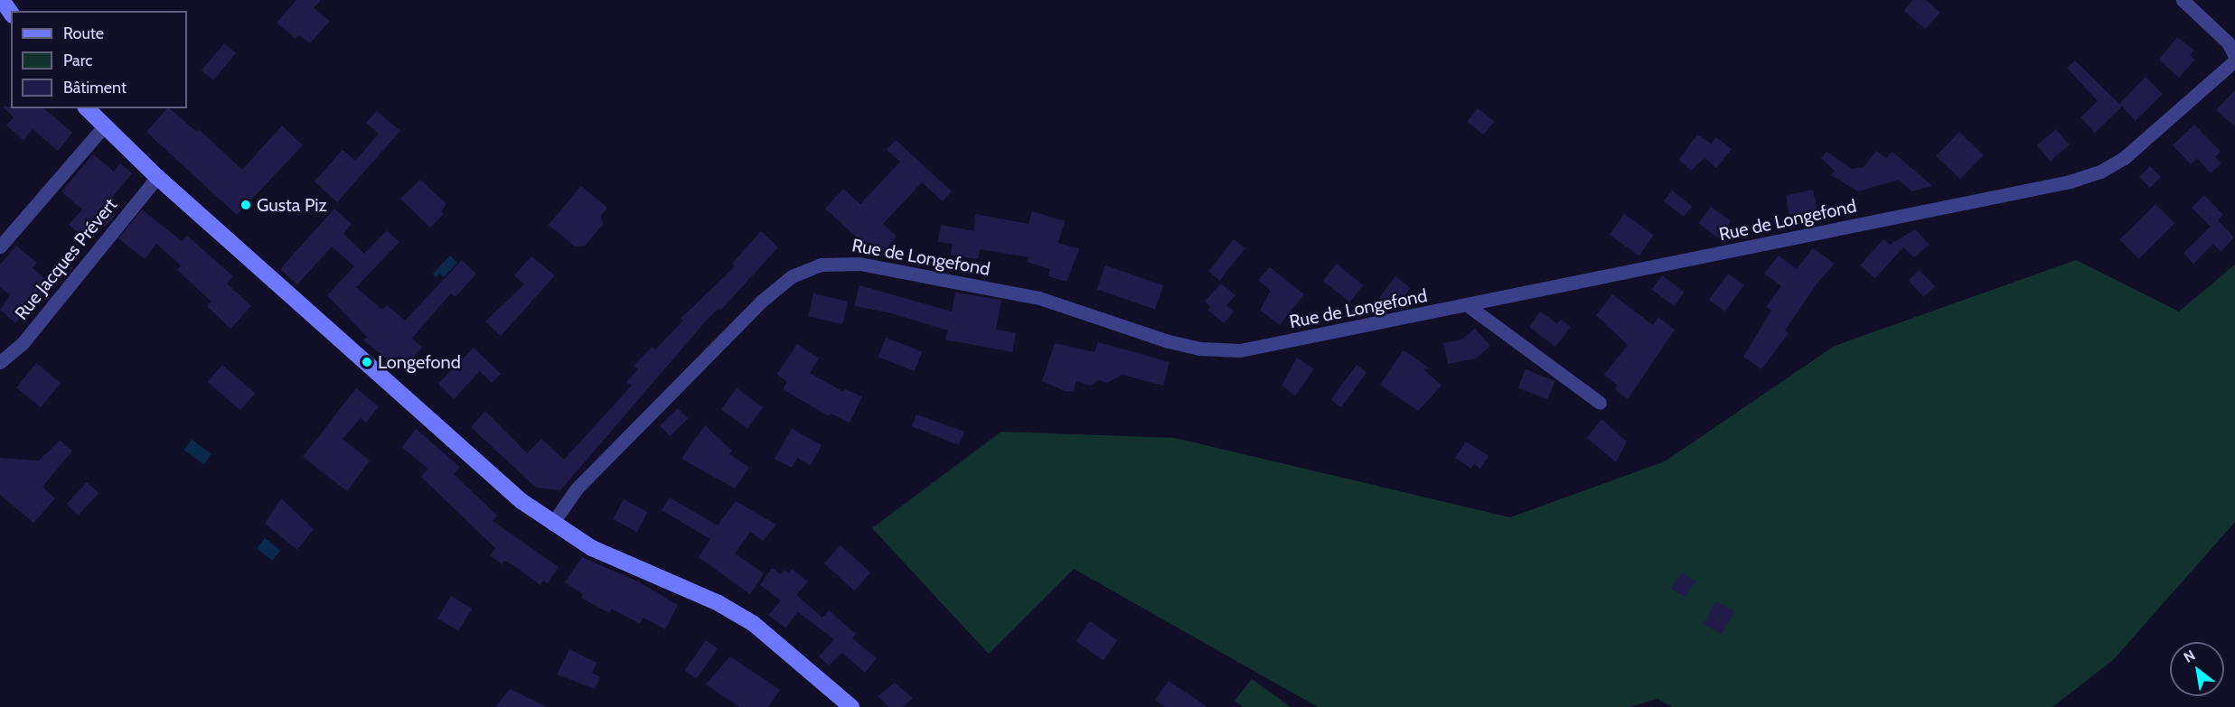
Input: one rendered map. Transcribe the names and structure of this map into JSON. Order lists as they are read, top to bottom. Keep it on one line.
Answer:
{"streets":{"street":["Rue de Longefond","Rue Jacques Prévert"]},"places":["Gusta Piz","Longefond"],"legend":["Route","Parc","Bâtiment"],"north":"top left"}
